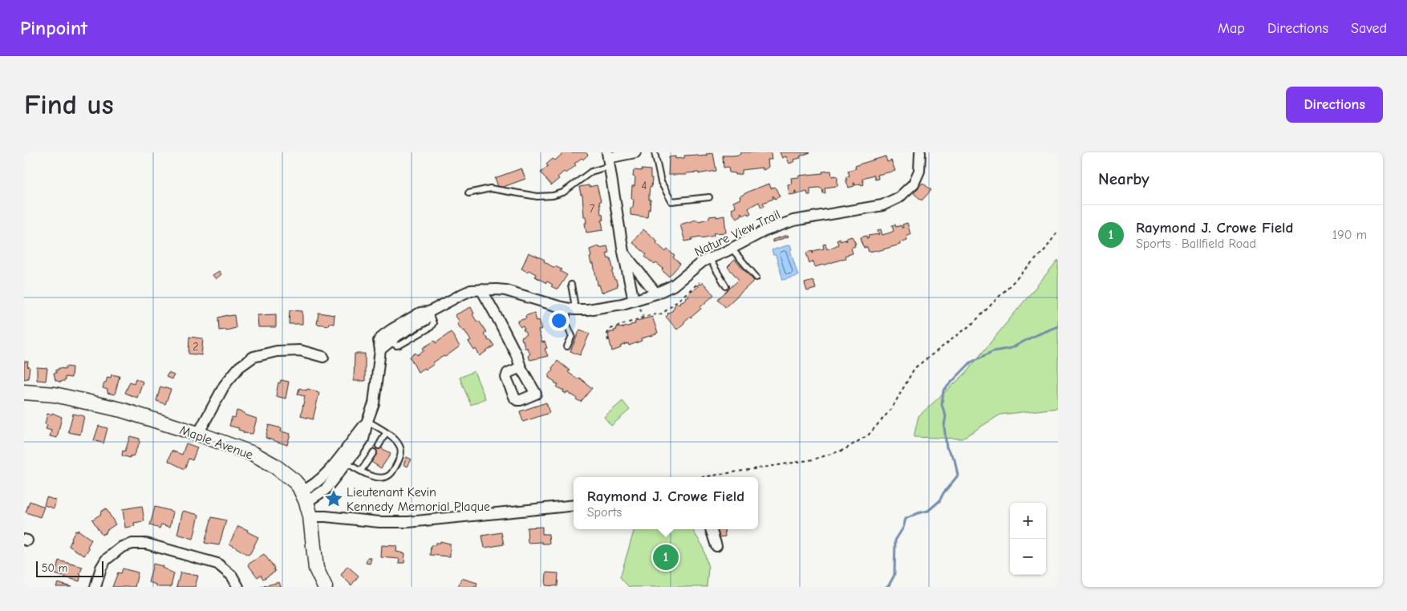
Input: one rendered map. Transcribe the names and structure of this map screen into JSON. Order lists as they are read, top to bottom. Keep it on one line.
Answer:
{"streets":{"main road":["Maple Avenue"],"street":["Nature View Trail"]},"crossings":[["Nature View Trail","Maple Avenue"]],"places":{"place":["Lieutenant Kevin Kennedy Memorial Plaque"]},"house_numbers":["4","7","2"],"scale_bar":"50 m","page":{"header":"Pinpoint","nav":["Map","Directions","Saved"],"buttons":"Directions","title":"Find us","heading":"Nearby","list":[{"mark":"1","name":"Raymond J. Crowe Field","note":"Sports · Ballfield Road","value":"190 m"}],"popup":["Raymond J. Crowe Field","Sports"],"map_buttons":["+","−"],"pins":"1","scale":"50 m"}}
